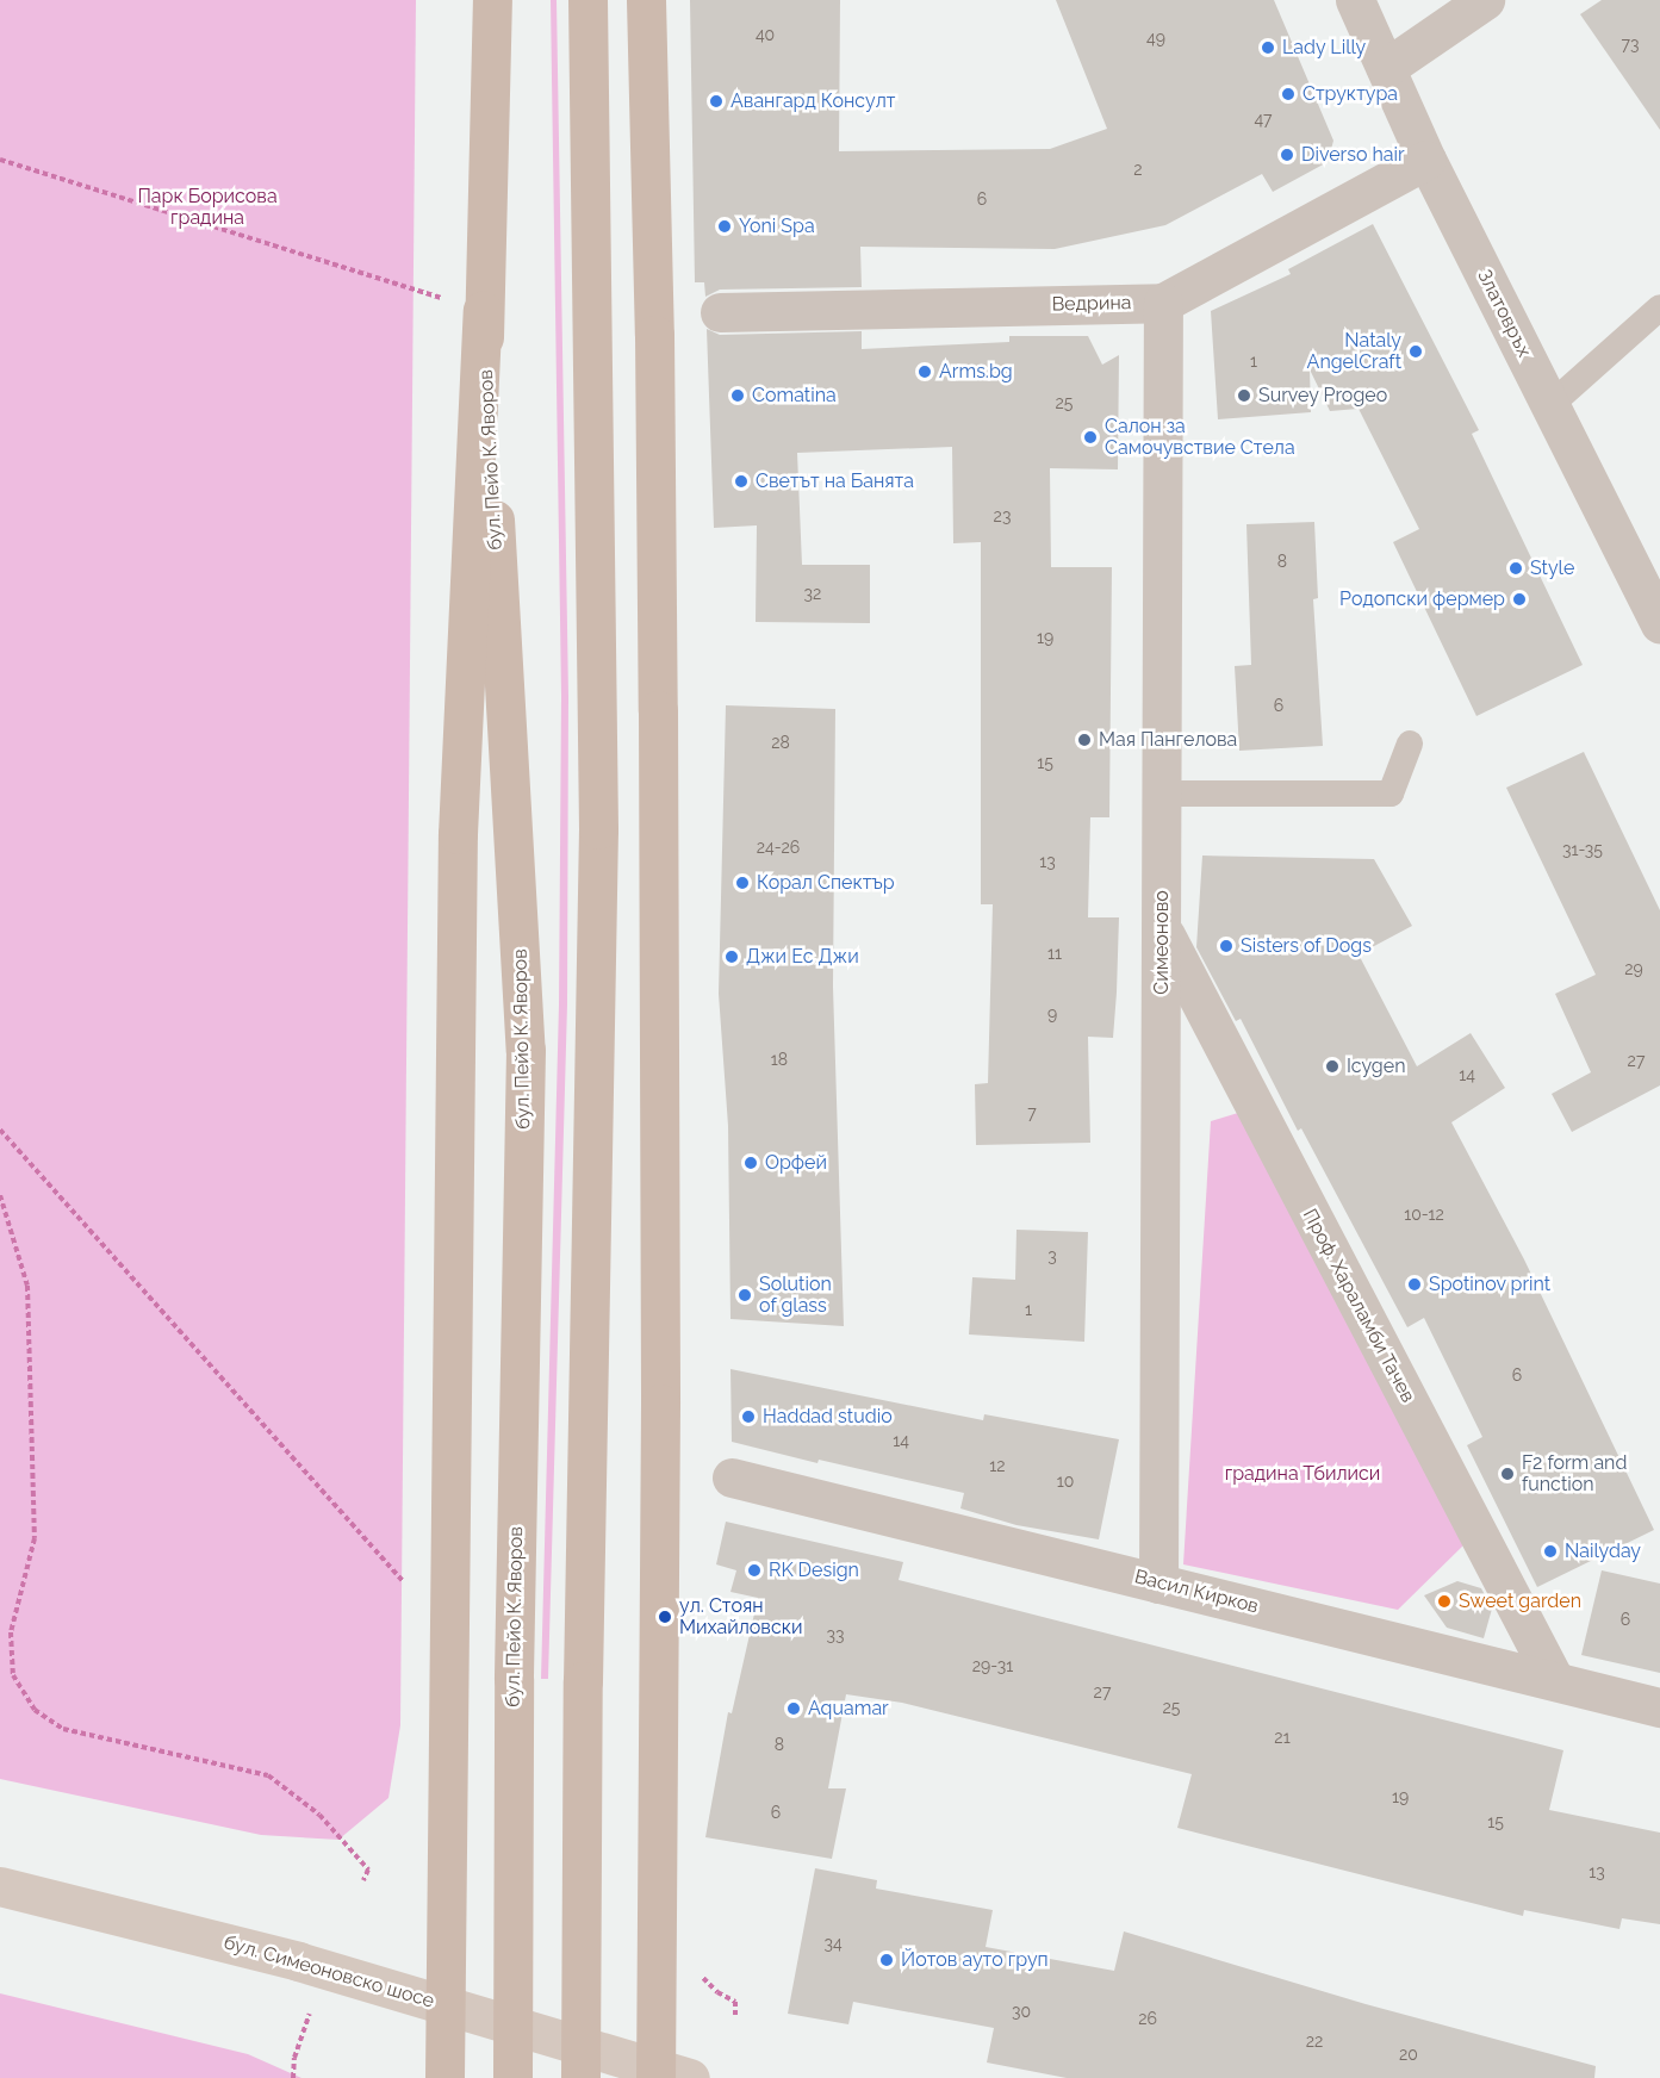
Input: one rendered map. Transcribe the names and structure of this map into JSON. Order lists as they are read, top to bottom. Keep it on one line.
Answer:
{"streets":{"main road":["бул. Пейо К. Яворов","бул. Симеоновско шосе"],"street":["Ведрина","Златовръх","Симеоново","Проф. Хараламби Тачев","Васил Кирков"]},"crossings":[["Ведрина","Златовръх"],["Ведрина","Симеоново"],["Симеоново","Проф. Хараламби Тачев"],["Симеоново","Васил Кирков"],["Проф. Хараламби Тачев","Васил Кирков"]],"parks":["Парк Борисова градина","градина Тбилиси"],"places":["Lady Lilly","Структура","Авангард Консулт","Diverso hair","Yoni Spa","Nataly AngelCraft","Arms.bg","Comatina","Survey Progeo","Салон за Самочувствие Стела","Светът на Банята","Style","Родопски фермер","Мая Пангелова","Корал Спектър","Sisters of Dogs","Джи Ес Джи","Icygen","Орфей","Spotinov print","Solution of glass","Haddad studio","F2 form and function","Nailyday","RK Design","Sweet garden","ул. Стоян Михайловски","Aquamar","Йотов ауто груп"],"house_numbers":["40","49","73","47","2","6","1","25","23","8","32","19","6","28","15","24-26","31-35","13","11","29","9","18","27","14","7","10-12","3","1","6","14","12","10","6","33","29-31","27","25","21","8","19","6","15","13","34","30","26","22","20"]}
